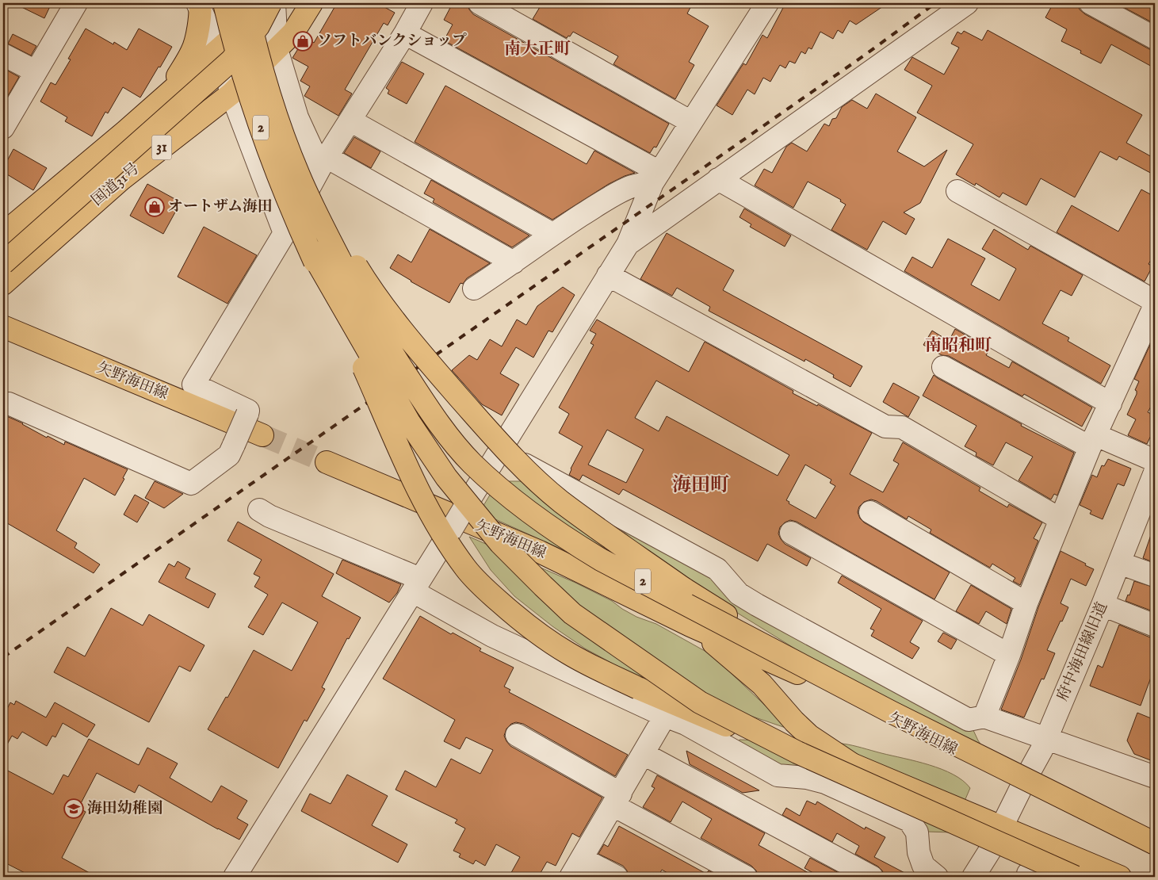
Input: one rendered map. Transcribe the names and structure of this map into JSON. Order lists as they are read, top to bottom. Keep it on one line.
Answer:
{"streets":{"main road":["2","31","国道31号","矢野海田線"],"street":["府中海田線旧道"]},"crossings":[["2","矢野海田線"],["矢野海田線","府中海田線旧道"]],"districts":["南大正町","南昭和町","海田町"],"places":{"shop":["ソフトバンクショップ","オートザム海田"],"school or university":["海田幼稚園"]}}
